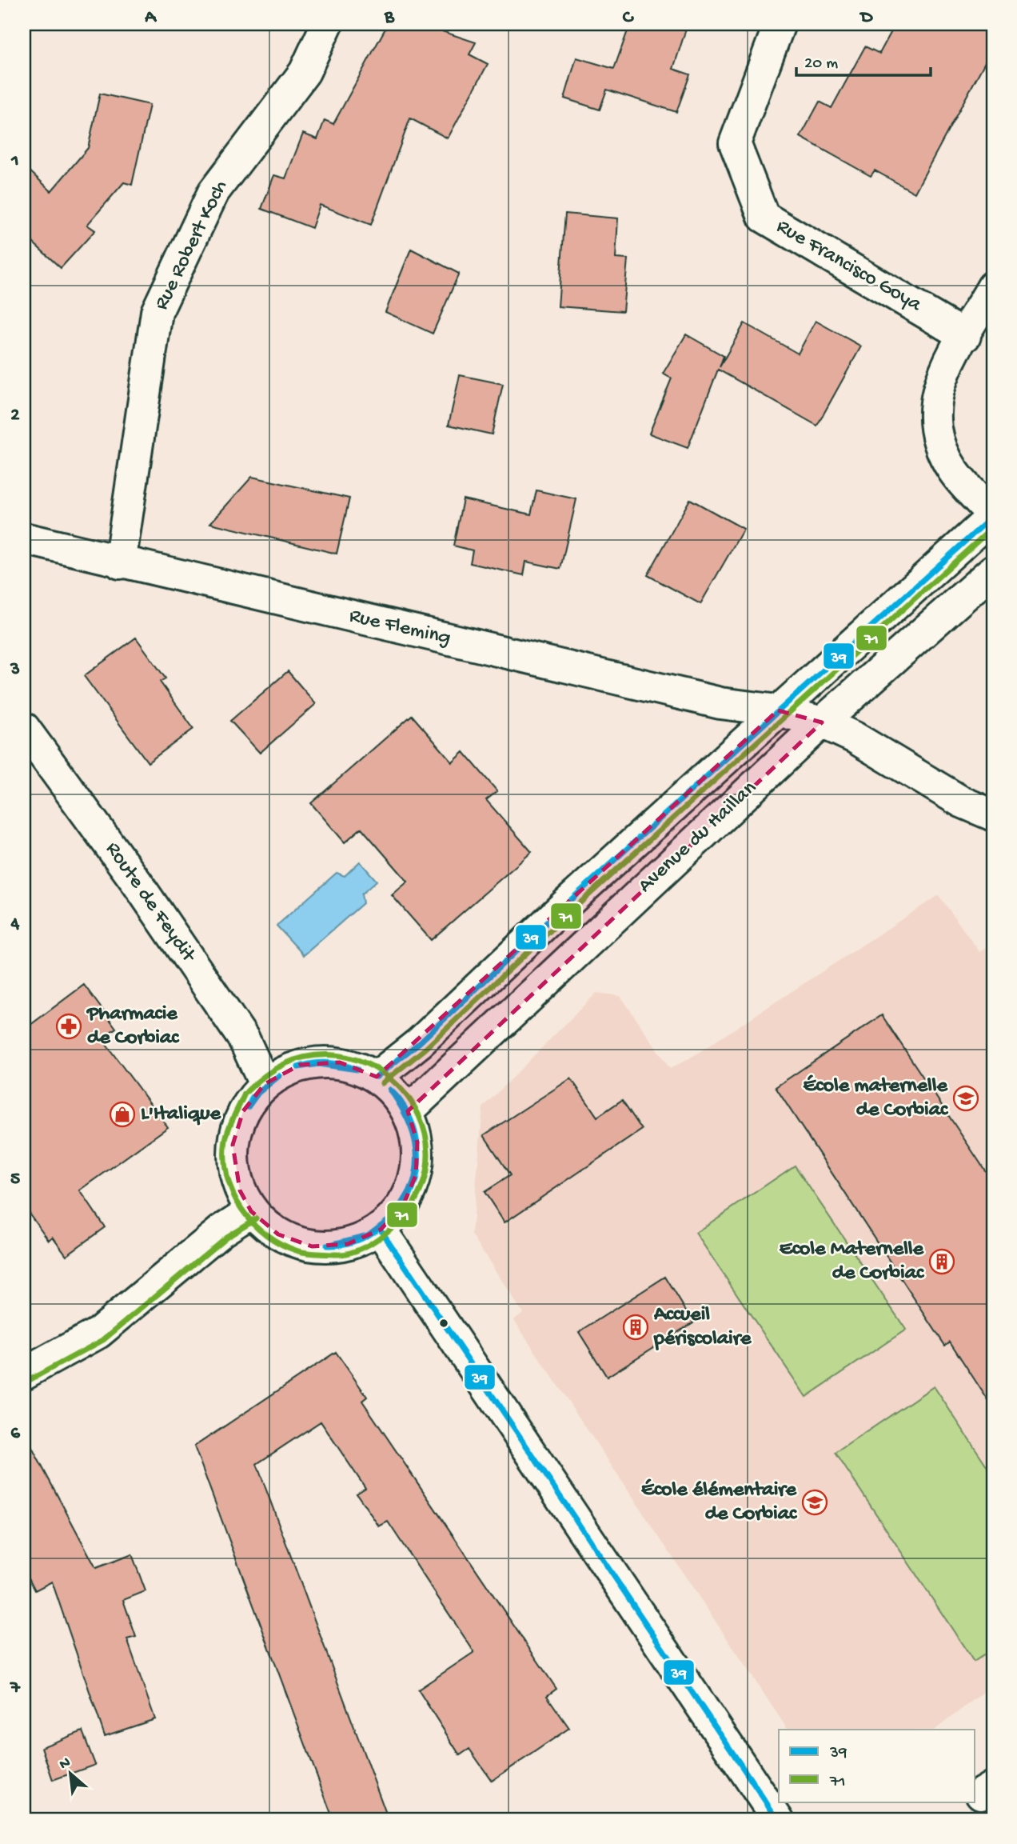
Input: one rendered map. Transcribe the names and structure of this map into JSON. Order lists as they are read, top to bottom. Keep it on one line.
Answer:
{"streets":{"street":["Rue Robert Koch","Rue Francisco Goya","Rue Fleming","Avenue du Haillan","Route de Feydit"]},"crossings":[["Rue Robert Koch","Rue Fleming"],["Rue Fleming","Avenue du Haillan"],["Avenue du Haillan","Route de Feydit"]],"places":{"pharmacy":["Pharmacie de Corbiac"],"school or university":["École maternelle de Corbiac","École élémentaire de Corbiac"],"shop":["L'Italique"],"building":["Ecole Maternelle de Corbiac","Accueil périscolaire"]},"lines":["transit line 39","transit line 71"],"legend":["39","71"],"scale_bar":"20 m","north":"top left","grid":{"columns":["A","B","C","D"],"rows":["1","2","3","4","5","6","7"]}}
